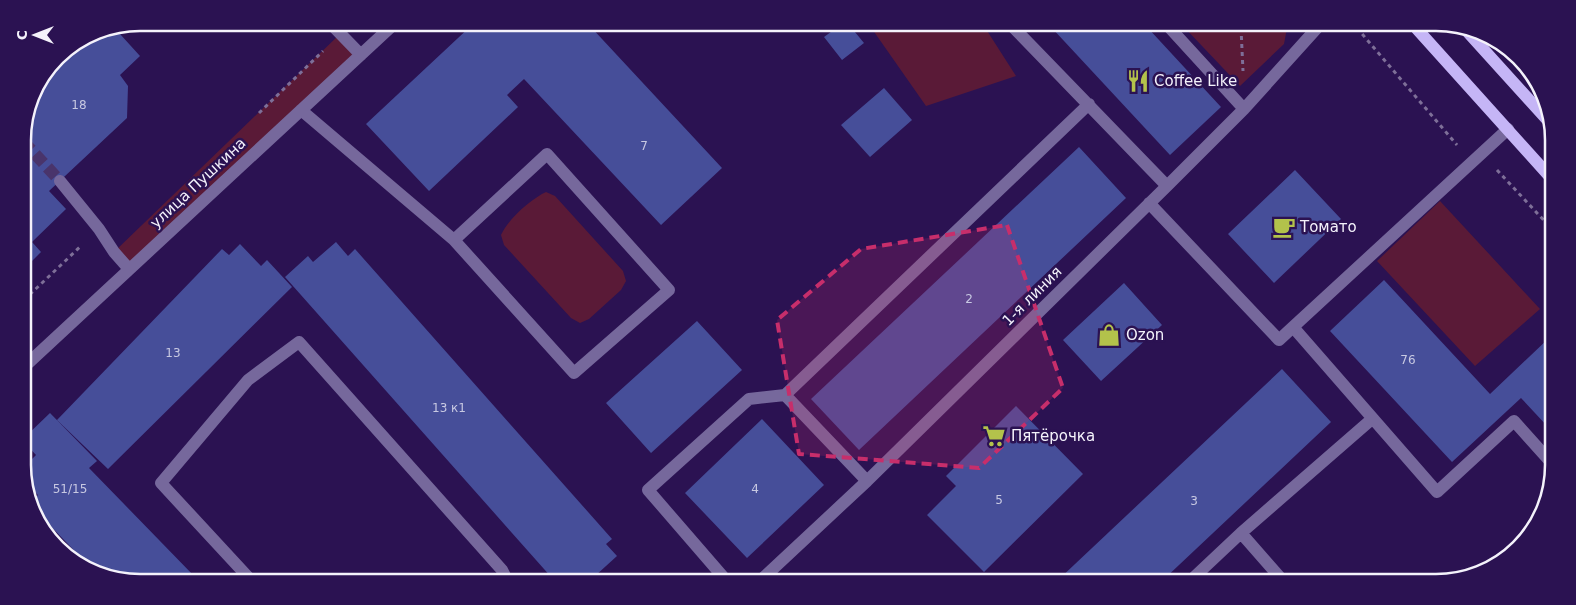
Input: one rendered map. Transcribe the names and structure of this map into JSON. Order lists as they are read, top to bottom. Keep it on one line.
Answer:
{"streets":{"street":["улица Пушкина","1-я линия"]},"places":{"restaurant":["Coffee Like"],"cafe":["Томато"],"shop":["Ozon"],"supermarket":["Пятёрочка"]},"house_numbers":["18","7","2","13","76","13 к1","51/15","4","5","3"],"north":"left"}
